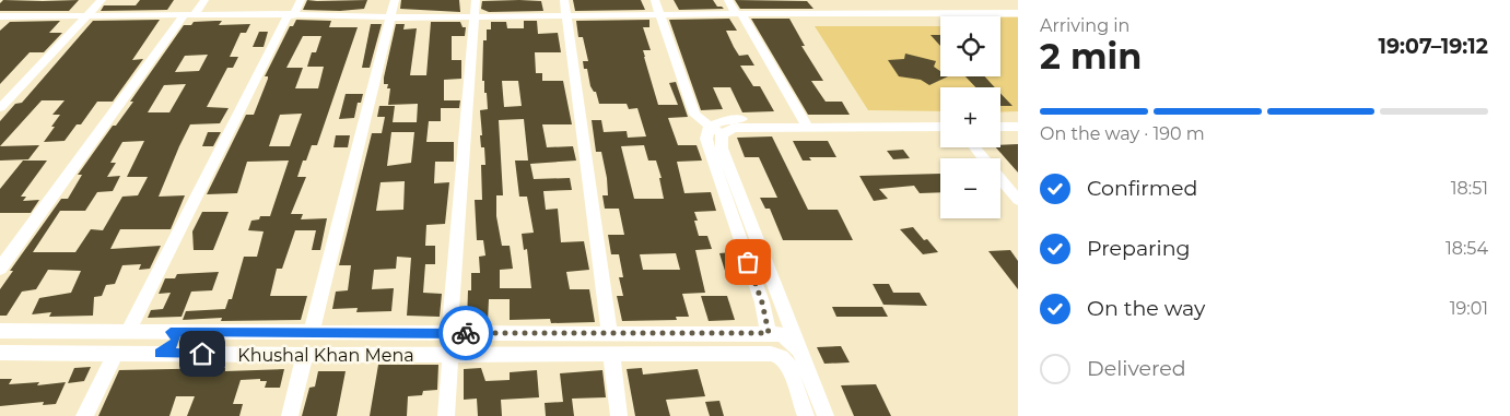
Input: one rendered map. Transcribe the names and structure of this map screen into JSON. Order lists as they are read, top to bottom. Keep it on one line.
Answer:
{"streets":{"street":["Khushal Khan Mena"]},"page":{"heading":["2 min","Arriving in","19:07–19:12"],"map_buttons":["+","−"],"bar":"On the way · 190 m","list":[["Confirmed","18:51"],["Preparing","18:54"],["On the way","19:01"],"Delivered"]}}
